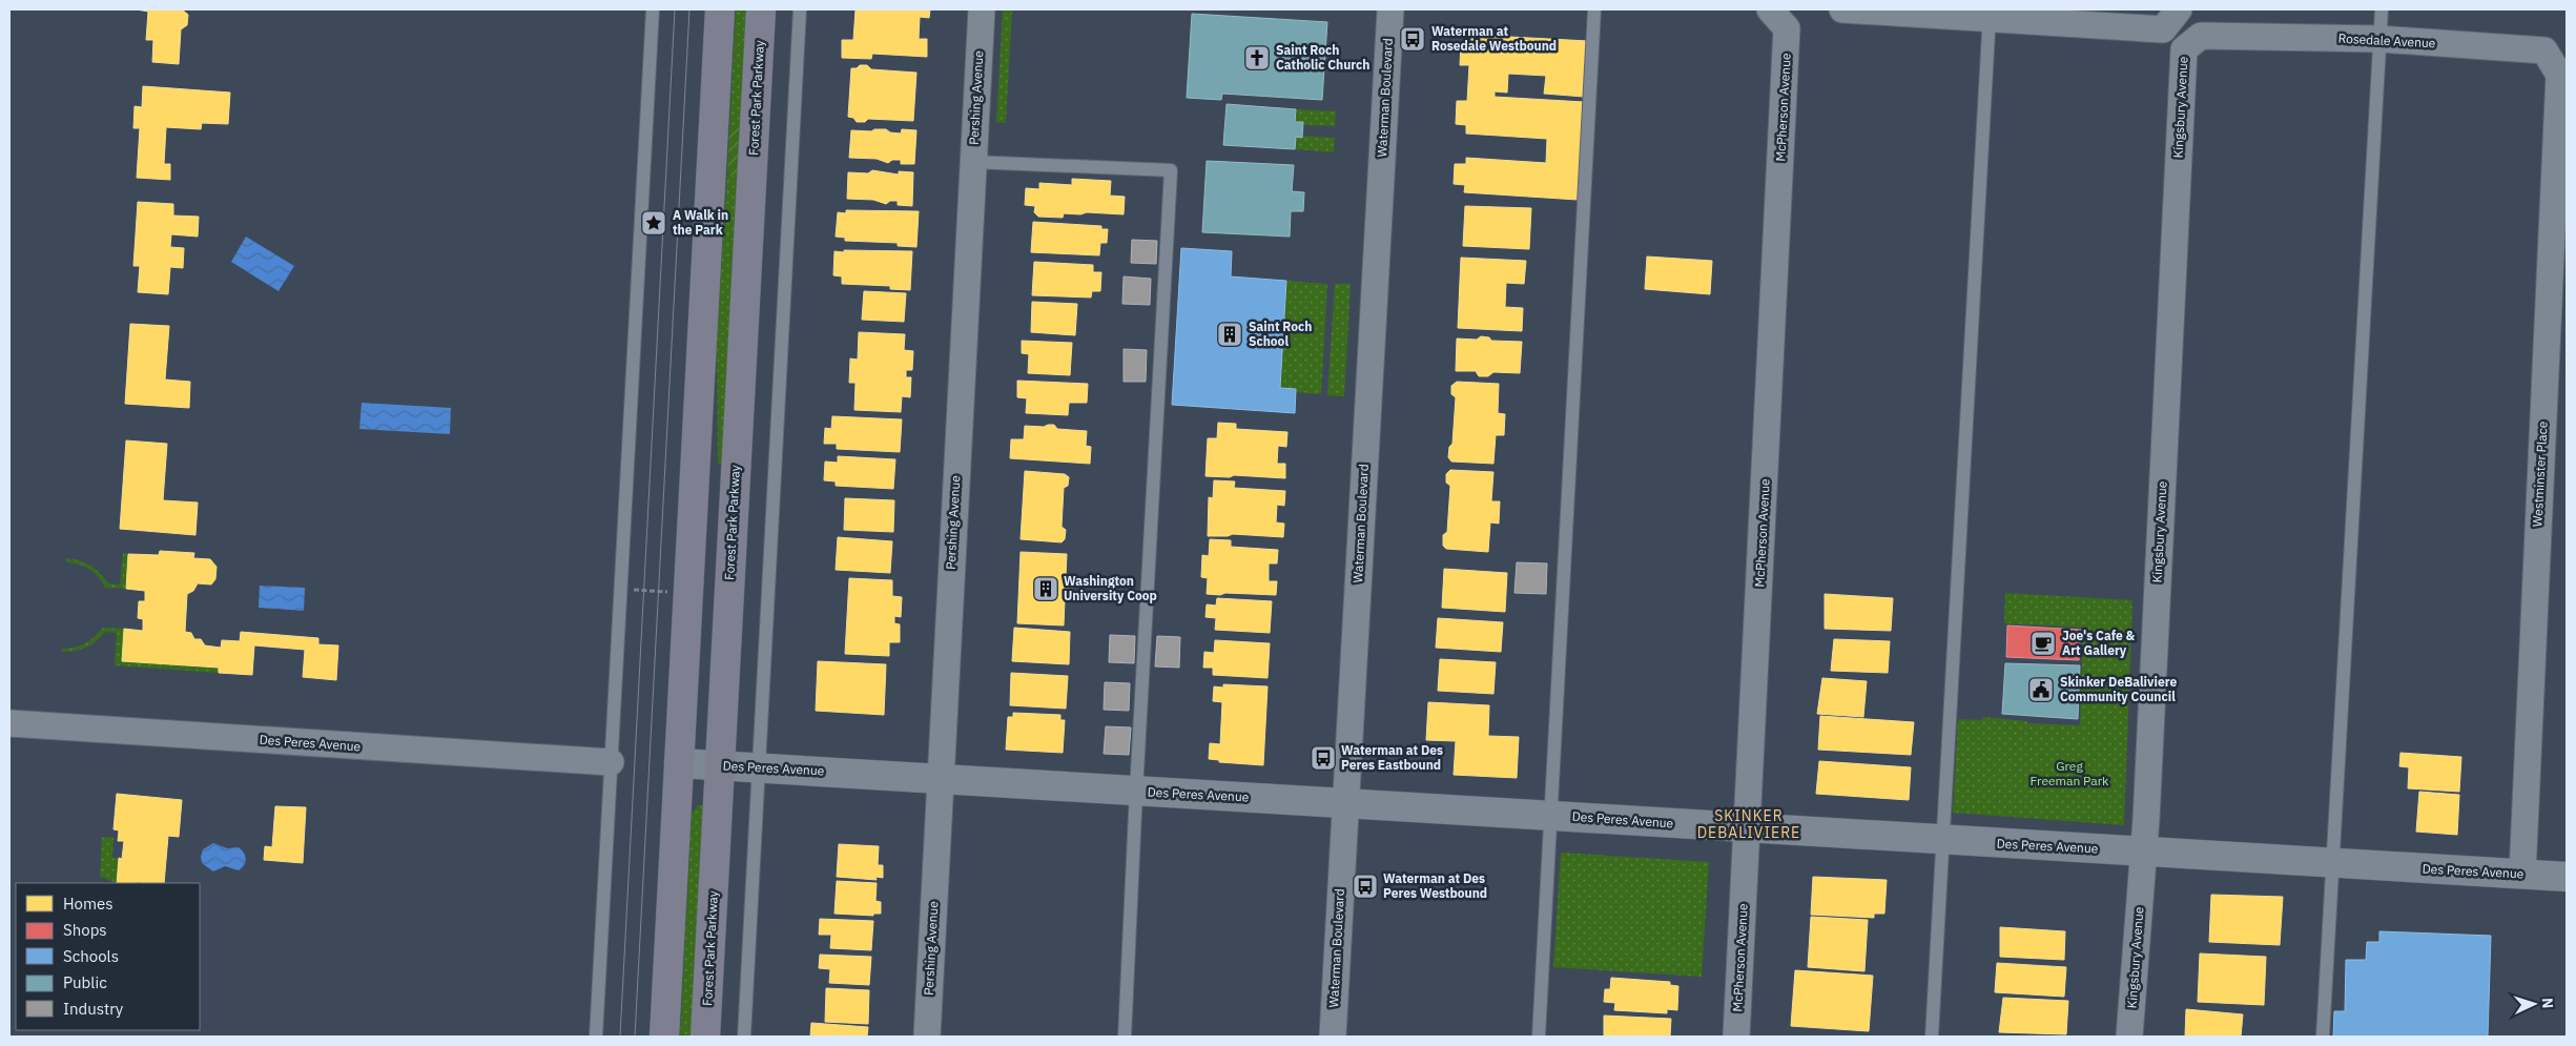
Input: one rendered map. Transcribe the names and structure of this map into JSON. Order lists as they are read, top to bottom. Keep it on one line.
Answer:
{"streets":{"main road":["Forest Park Parkway"],"street":["Rosedale Avenue","Pershing Avenue","Waterman Boulevard","McPherson Avenue","Kingsbury Avenue","Westminster Place","Des Peres Avenue"]},"crossings":[["Rosedale Avenue","Kingsbury Avenue"],["Rosedale Avenue","Westminster Place"],["Forest Park Parkway","Des Peres Avenue"],["Pershing Avenue","Des Peres Avenue"],["Waterman Boulevard","Des Peres Avenue"],["McPherson Avenue","Des Peres Avenue"],["Kingsbury Avenue","Des Peres Avenue"],["Westminster Place","Des Peres Avenue"]],"districts":["SKINKER DEBALIVIERE"],"parks":["Greg Freeman Park"],"places":{"bus stop":["Waterman at Rosedale Westbound","Waterman at Des Peres Eastbound","Waterman at Des Peres Westbound"],"church":["Saint Roch Catholic Church"],"place":["A Walk in the Park"],"building":["Saint Roch School","Washington University Coop"],"cafe":["Joe's Cafe & Art Gallery"],"public building":["Skinker DeBaliviere Community Council"]},"legend":["Homes","Shops","Schools","Public","Industry"],"north":"right"}
